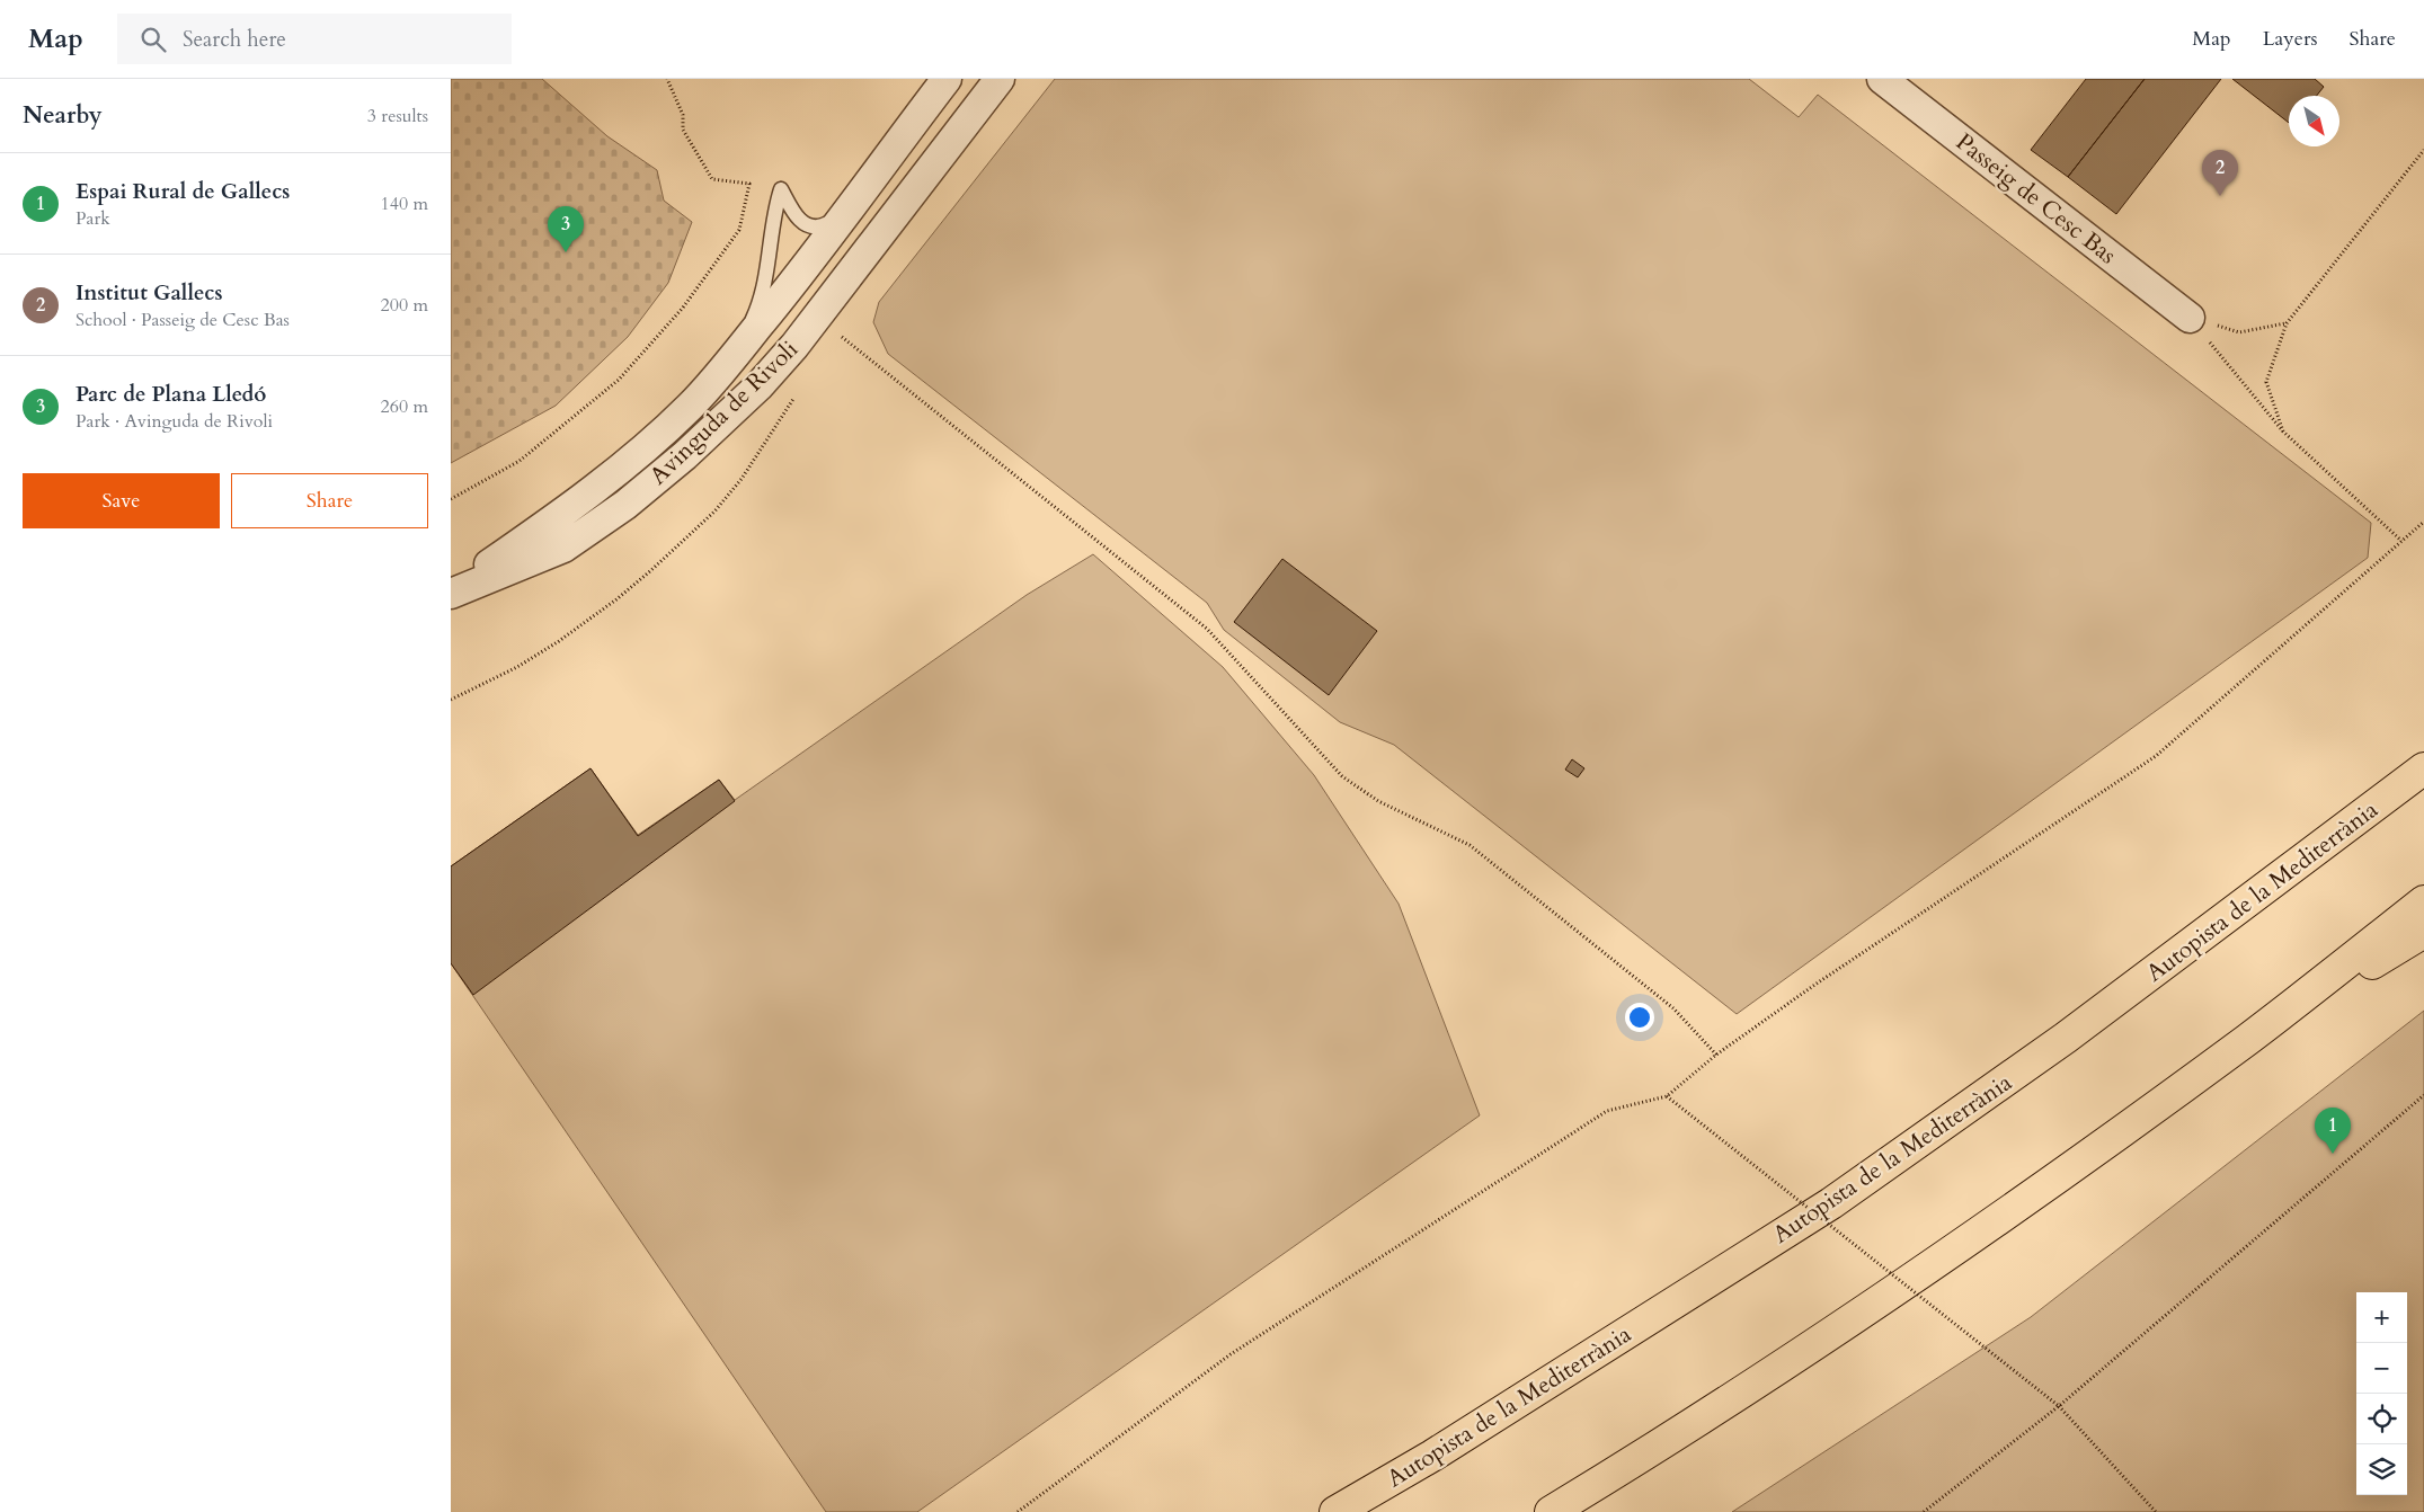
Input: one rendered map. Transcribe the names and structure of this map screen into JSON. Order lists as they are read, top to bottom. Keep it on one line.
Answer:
{"streets":{"highway":["Autopista de la Mediterrània"],"street":["Passeig de Cesc Bas","Avinguda de Rivoli"]},"north":"bottom right","page":{"header":"Map","search":"Search here","nav":["Map","Layers","Share"],"heading":["Nearby","3 results"],"pins":["2","3","1"],"list":[{"mark":"1","name":"Espai Rural de Gallecs","note":"Park","value":"140 m"},{"mark":"2","name":"Institut Gallecs","note":"School · Passeig de Cesc Bas","value":"200 m"},{"mark":"3","name":"Parc de Plana Lledó","note":"Park · Avinguda de Rivoli","value":"260 m"}],"buttons":["Save","Share"],"map_buttons":["+","−"]}}
